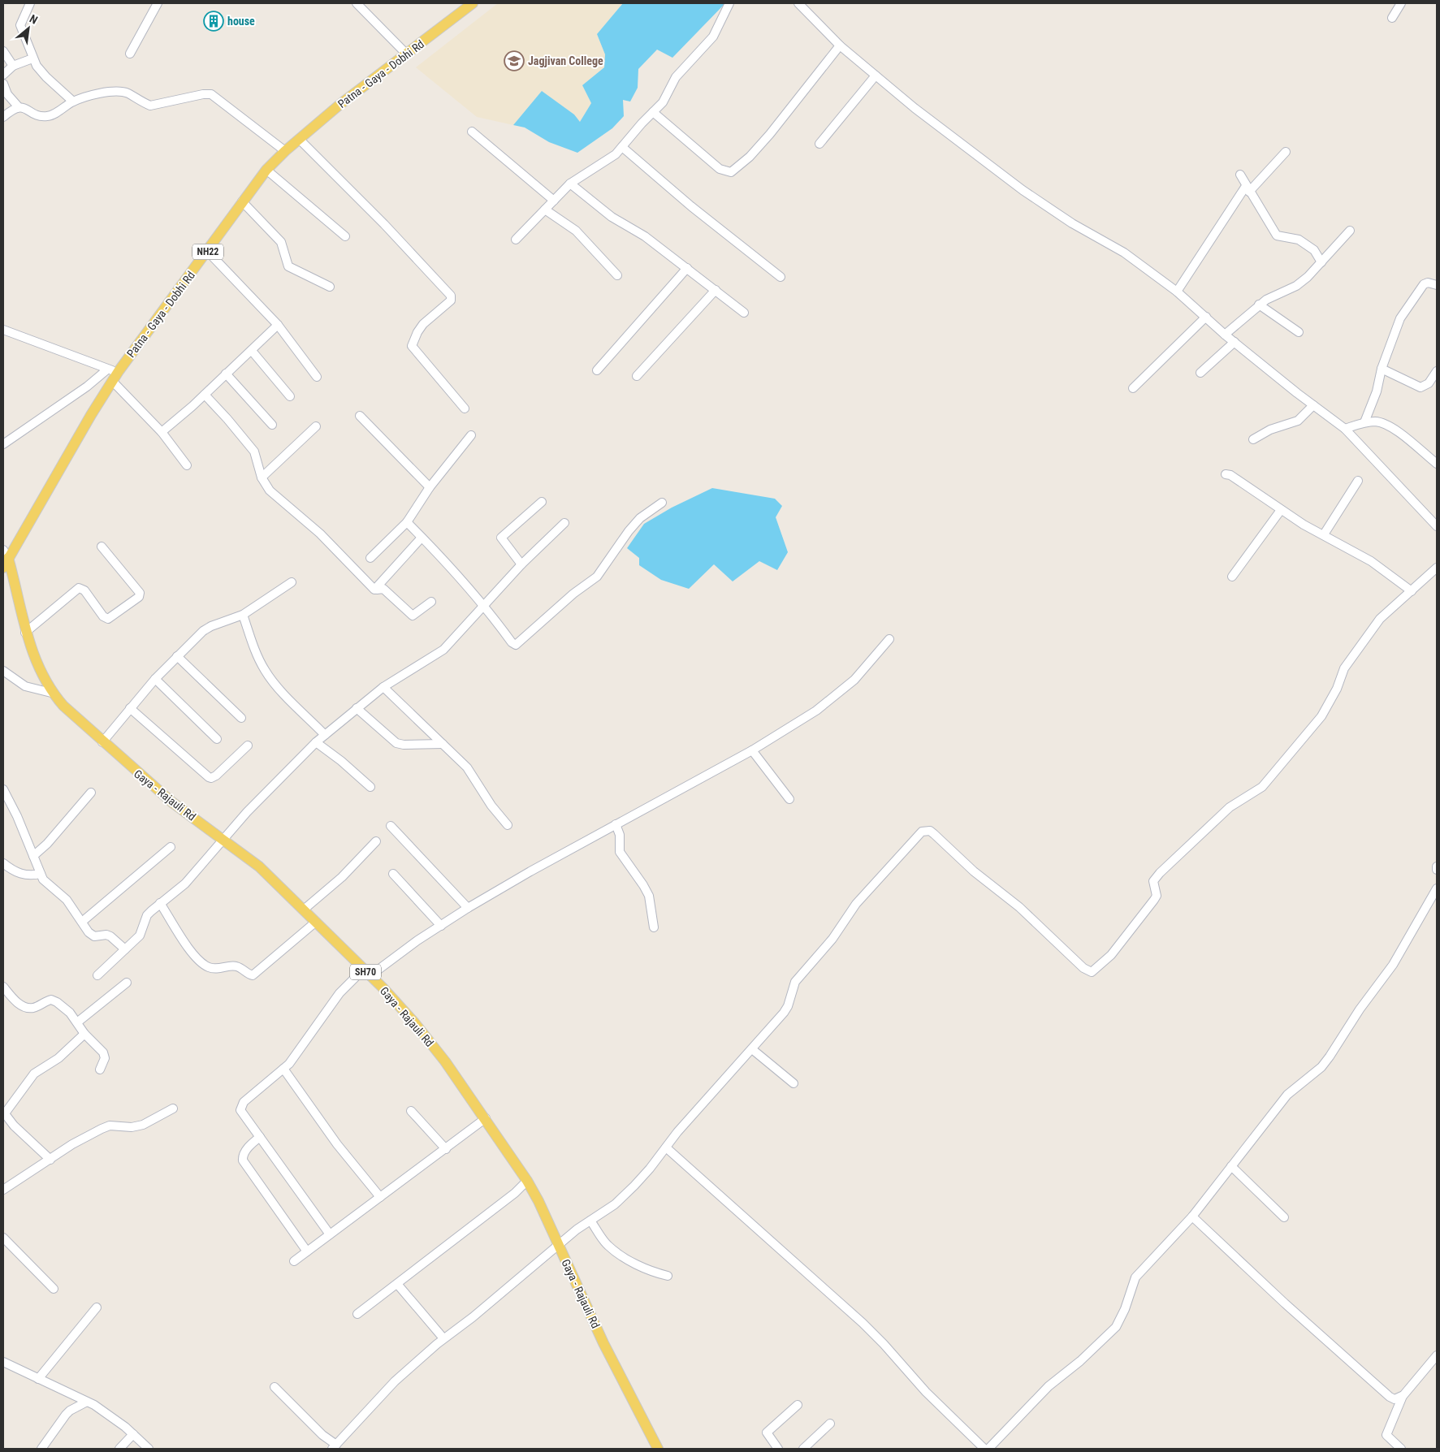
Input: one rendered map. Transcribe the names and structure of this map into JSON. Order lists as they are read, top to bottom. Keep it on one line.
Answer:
{"streets":{"main road":["Patna - Gaya - Dobhi Rd","NH22","Gaya - Rajauli Rd","SH70"]},"crossings":[["Patna - Gaya - Dobhi Rd","Gaya - Rajauli Rd"]],"places":{"building":["house"],"school or university":["Jagjivan College"]},"north":"top right"}
